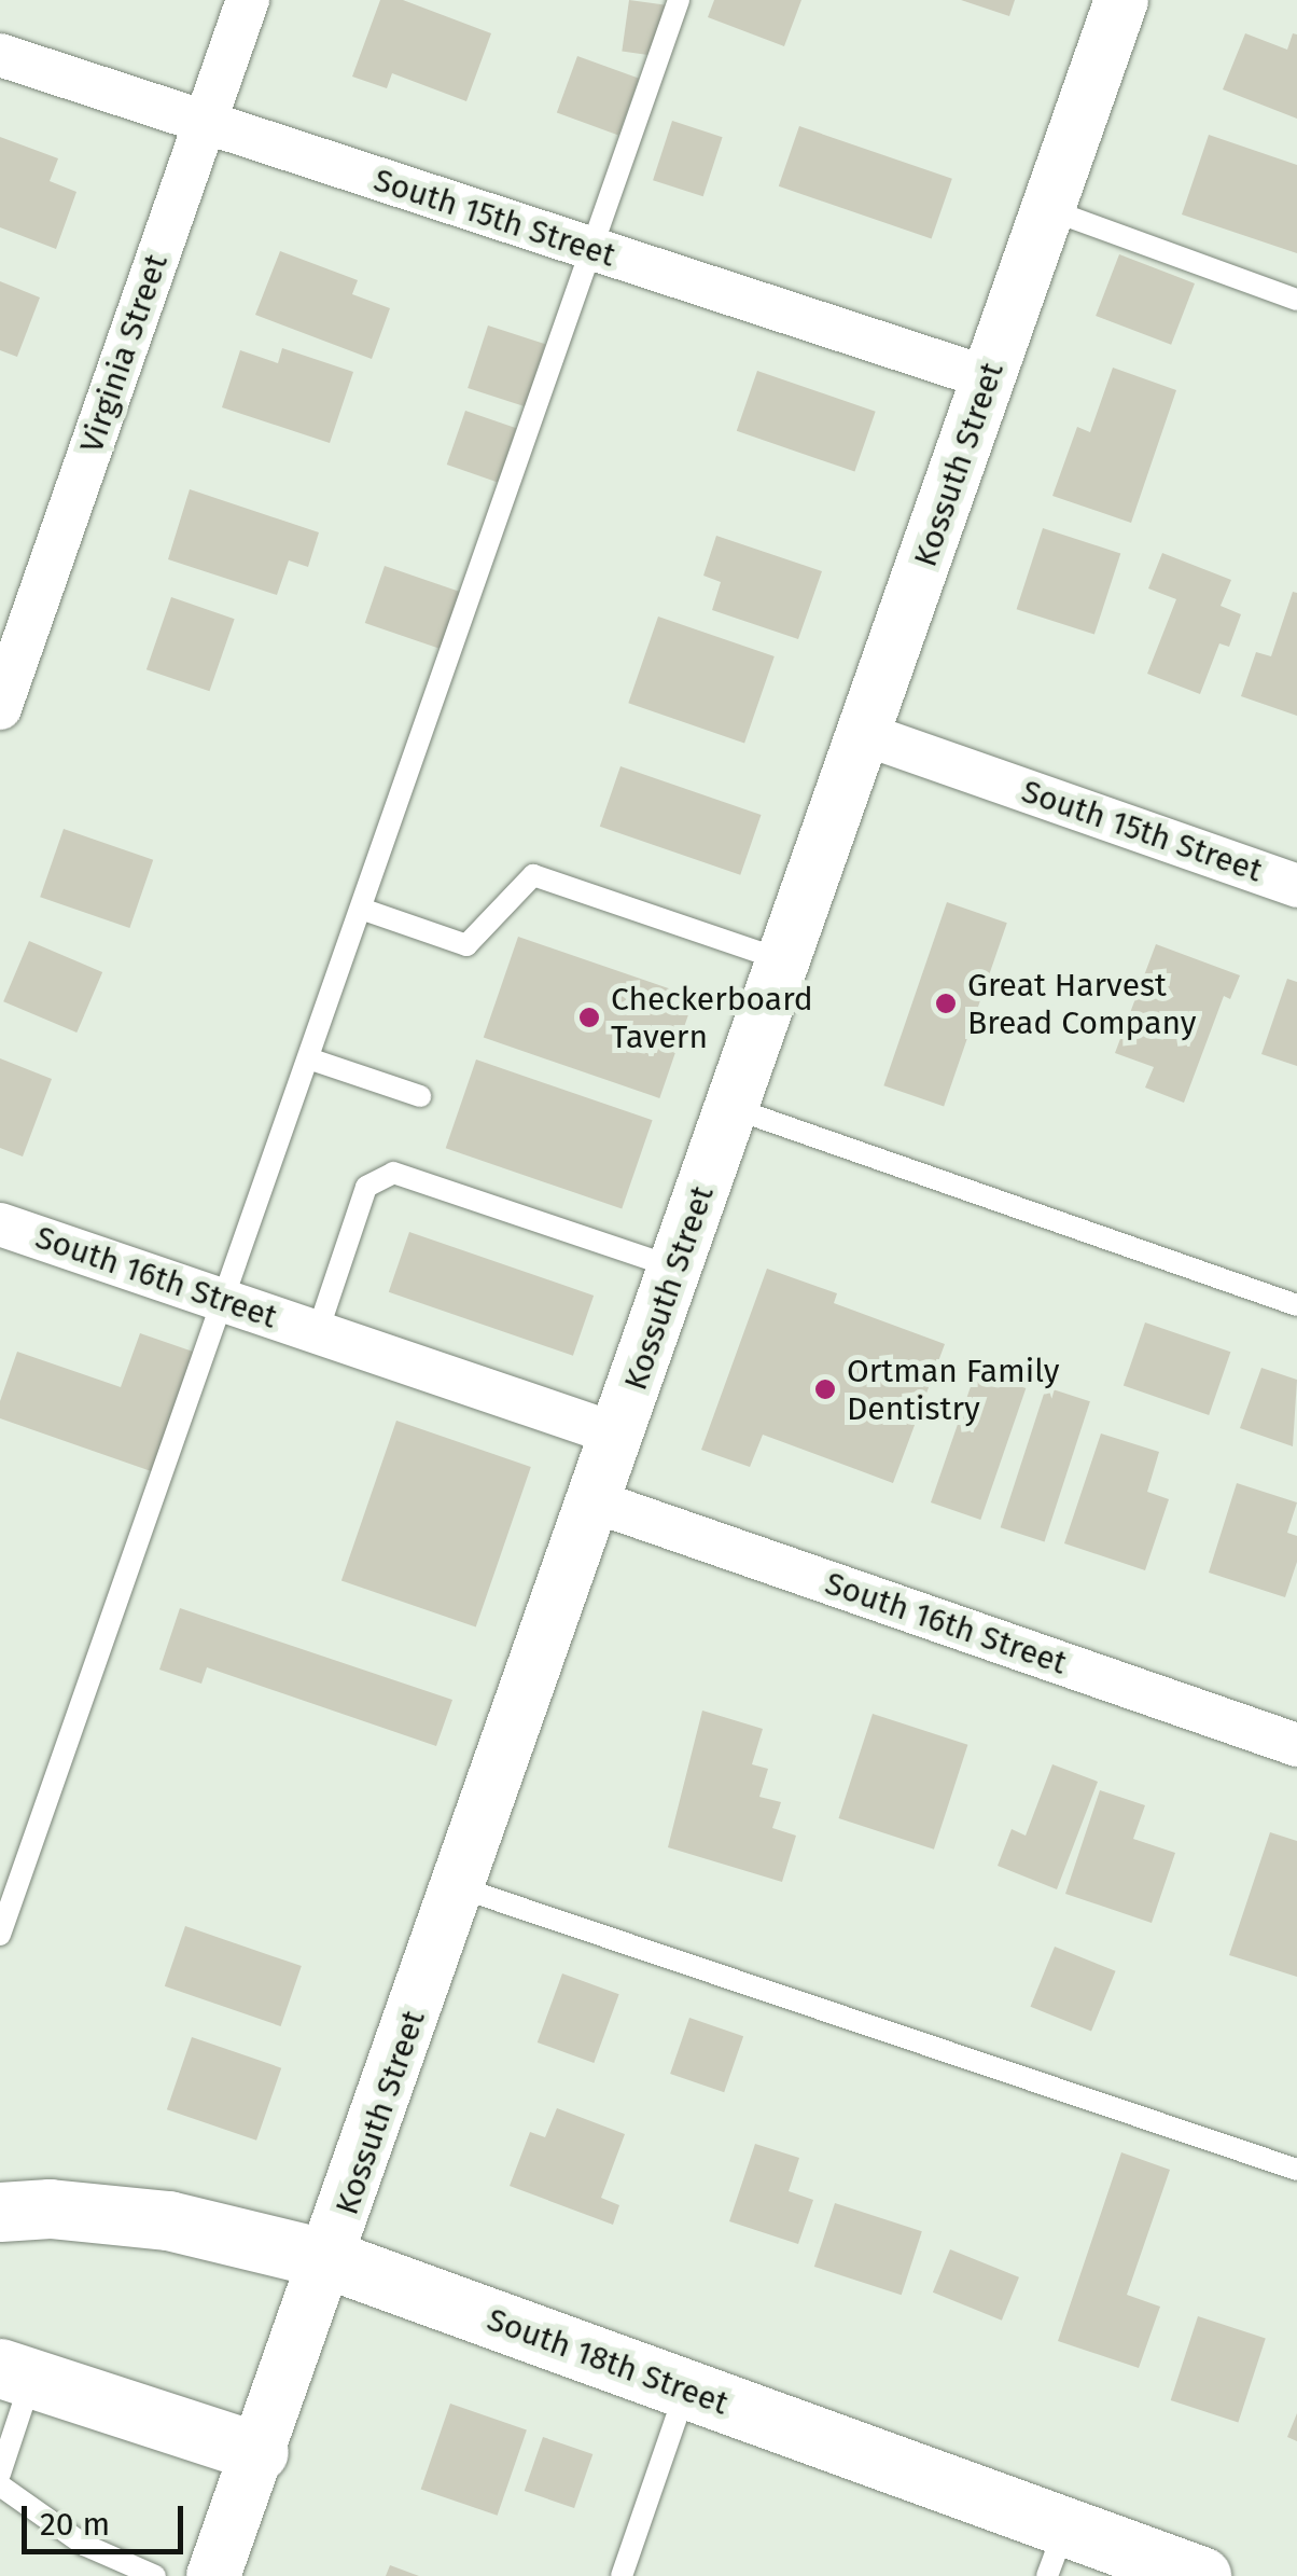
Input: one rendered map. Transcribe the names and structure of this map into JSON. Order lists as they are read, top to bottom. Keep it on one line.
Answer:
{"streets":{"main road":["South 18th Street"],"street":["South 15th Street","Virginia Street","Kossuth Street","South 16th Street"]},"crossings":[["South 15th Street","Virginia Street"],["South 15th Street","Kossuth Street"],["Kossuth Street","South 16th Street"],["Kossuth Street","South 18th Street"]],"places":["Great Harvest Bread Company","Checkerboard Tavern","Ortman Family Dentistry"],"scale_bar":"20 m"}
